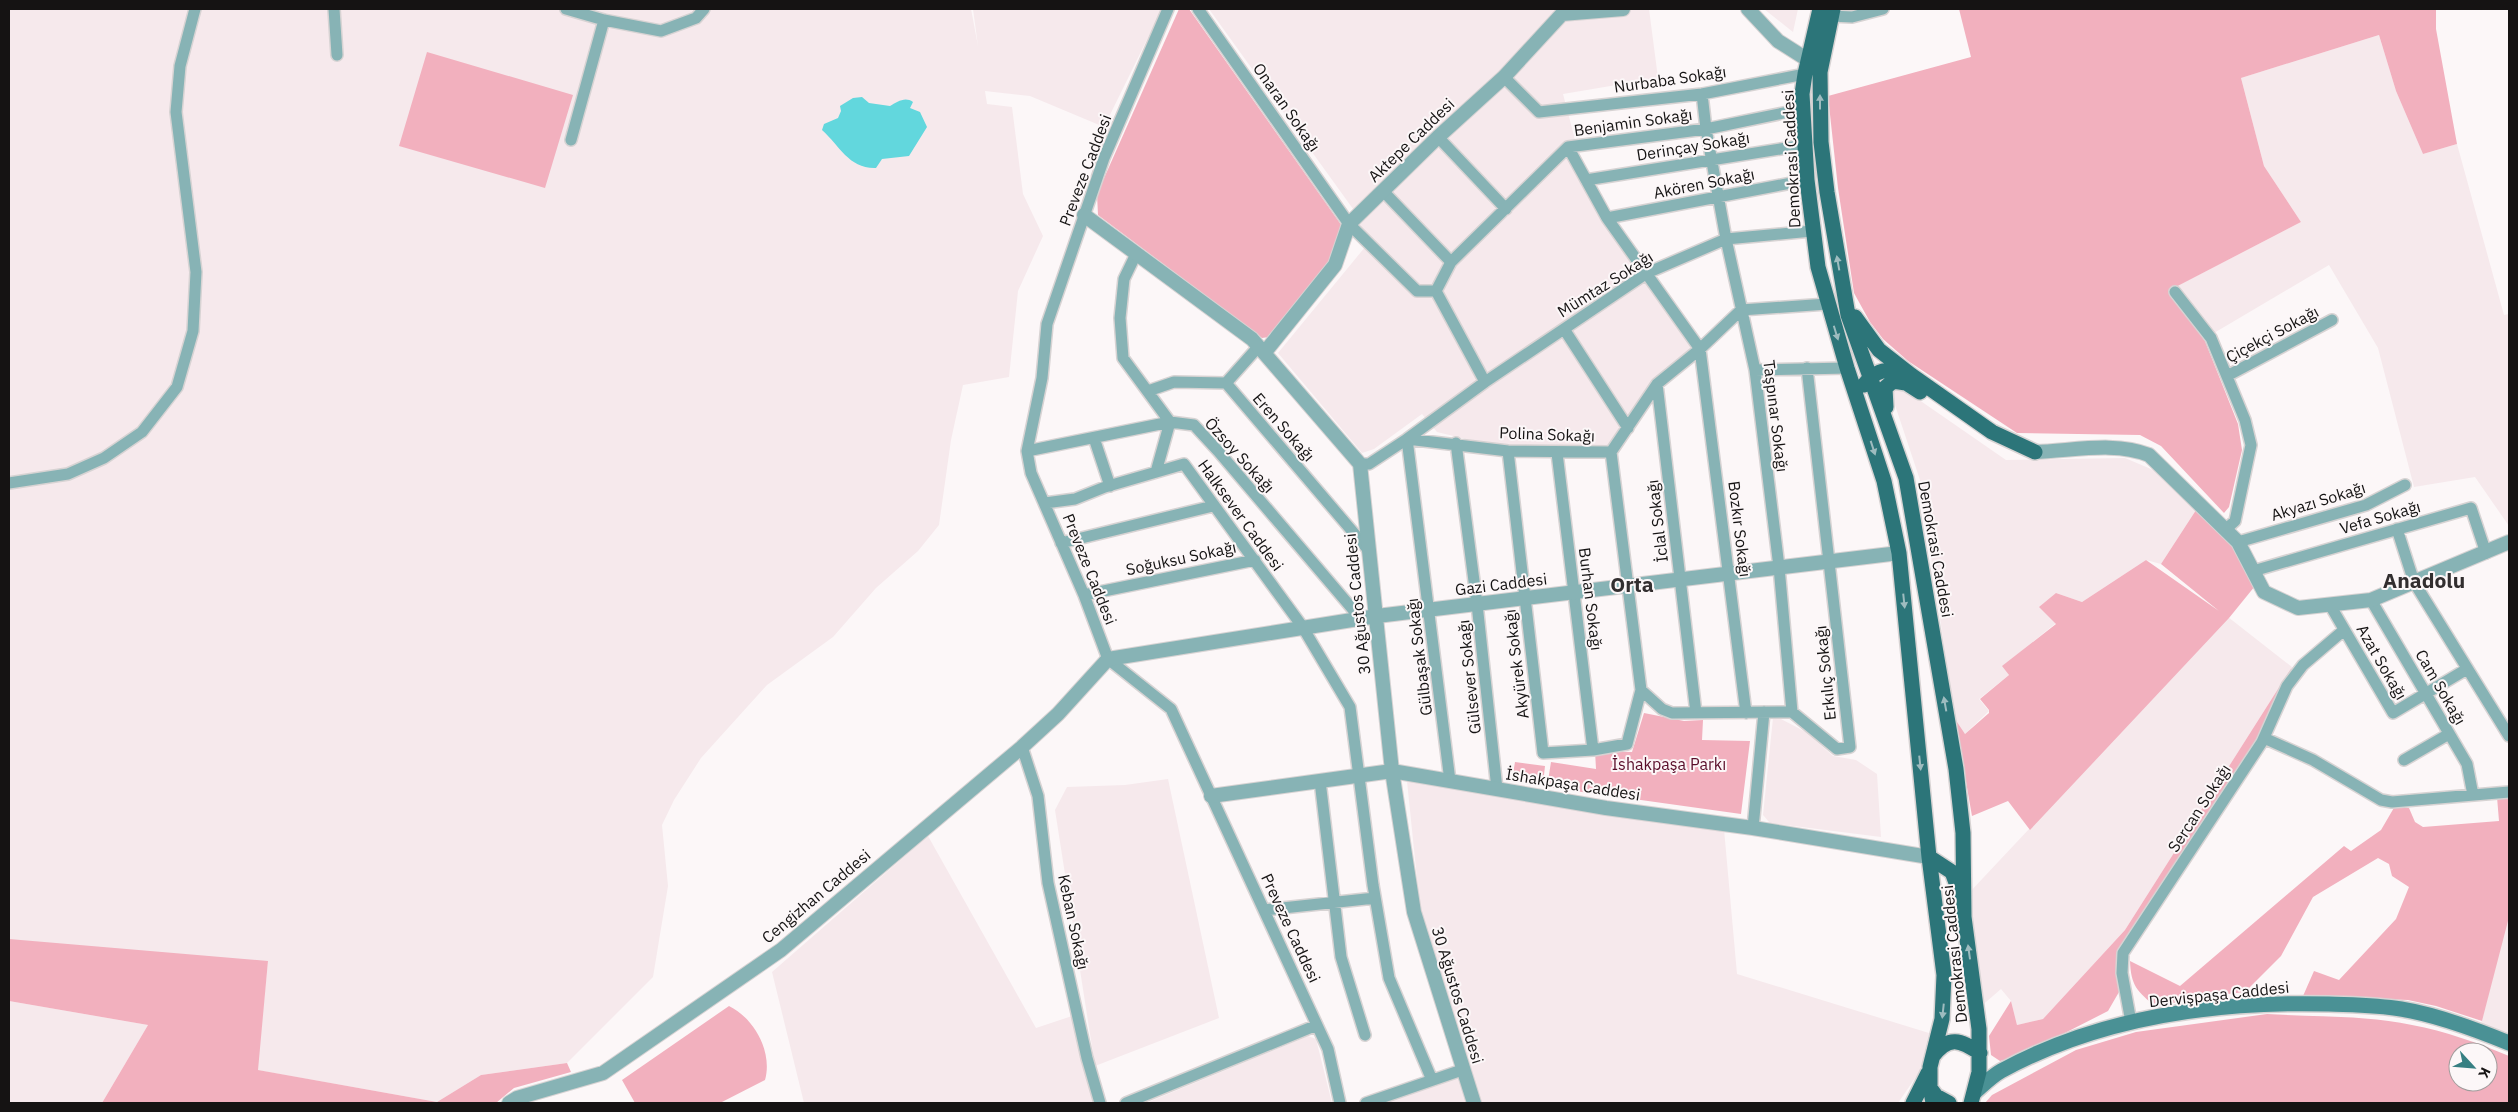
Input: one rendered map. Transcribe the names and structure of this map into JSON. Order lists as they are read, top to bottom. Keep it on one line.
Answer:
{"streets":{"main road":["Demokrasi Caddesi","Dervişpaşa Caddesi"],"street":["Nurbaba Sokağı","Onaran Sokağı","Benjamin Sokağı","Aktepe Caddesi","Derinçay Sokağı","Preveze Caddesi","Akören Sokağı","Mümtaz Sokağı","Çiçekçi Sokağı","Taşpınar Sokağı","Eren Sokağı","Polina Sokağı","Özsoy Sokağı","Akyazı Sokağı","Halksever Caddesi","Vefa Sokağı","İclal Sokağı","Bozkır Sokağı","Soğuksu Sokağı","Gazi Caddesi","Burhan Sokağı","30 Ağustos Caddesi","Gülbaşak Sokağı","Azat Sokağı","Akyürek Sokağı","Erkılıç Sokağı","Gülsever Sokağı","Cam Sokağı","İshakpaşa Caddesi","Sercan Sokağı","Cengizhan Caddesi","Keban Sokağı"]},"crossings":[["Nurbaba Sokağı","Aktepe Caddesi"],["Nurbaba Sokağı","Demokrasi Caddesi"],["Nurbaba Sokağı","Taşpınar Sokağı"],["Onaran Sokağı","Benjamin Sokağı"],["Onaran Sokağı","Aktepe Caddesi"],["Benjamin Sokağı","Demokrasi Caddesi"],["Benjamin Sokağı","Taşpınar Sokağı"],["Derinçay Sokağı","Demokrasi Caddesi"],["Derinçay Sokağı","Taşpınar Sokağı"],["Demokrasi Caddesi","Akören Sokağı"],["Demokrasi Caddesi","Mümtaz Sokağı"],["Demokrasi Caddesi","Gazi Caddesi"],["Demokrasi Caddesi","İshakpaşa Caddesi"],["Demokrasi Caddesi","Dervişpaşa Caddesi"],["Preveze Caddesi","Halksever Caddesi"],["Preveze Caddesi","Soğuksu Sokağı"],["Preveze Caddesi","Gazi Caddesi"],["Preveze Caddesi","İshakpaşa Caddesi"],["Preveze Caddesi","Cengizhan Caddesi"],["Akören Sokağı","Taşpınar Sokağı"],["Mümtaz Sokağı","Taşpınar Sokağı"],["Mümtaz Sokağı","Polina Sokağı"],["Mümtaz Sokağı","Gülbaşak Sokağı"],["Taşpınar Sokağı","Polina Sokağı"],["Taşpınar Sokağı","Gazi Caddesi"],["Taşpınar Sokağı","Erkılıç Sokağı"],["Eren Sokağı","30 Ağustos Caddesi"],["Polina Sokağı","İclal Sokağı"],["Polina Sokağı","Bozkır Sokağı"],["Polina Sokağı","Burhan Sokağı"],["Polina Sokağı","Gülbaşak Sokağı"],["Polina Sokağı","Akyürek Sokağı"],["Polina Sokağı","Gülsever Sokağı"],["Özsoy Sokağı","Gazi Caddesi"],["Halksever Caddesi","Soğuksu Sokağı"],["Halksever Caddesi","Gazi Caddesi"],["Halksever Caddesi","İshakpaşa Caddesi"],["İclal Sokağı","Gazi Caddesi"],["Bozkır Sokağı","Gazi Caddesi"],["Gazi Caddesi","Burhan Sokağı"],["Gazi Caddesi","30 Ağustos Caddesi"],["Gazi Caddesi","Gülbaşak Sokağı"],["Gazi Caddesi","Akyürek Sokağı"],["Gazi Caddesi","Erkılıç Sokağı"],["Gazi Caddesi","Gülsever Sokağı"],["Gazi Caddesi","Cengizhan Caddesi"],["Burhan Sokağı","Akyürek Sokağı"],["30 Ağustos Caddesi","İshakpaşa Caddesi"],["Gülbaşak Sokağı","İshakpaşa Caddesi"],["Azat Sokağı","Cam Sokağı"],["Azat Sokağı","Sercan Sokağı"],["Gülsever Sokağı","İshakpaşa Caddesi"],["Sercan Sokağı","Dervişpaşa Caddesi"],["Cengizhan Caddesi","Keban Sokağı"]],"districts":["Anadolu","Orta"],"parks":["İshakpaşa Parkı"],"north":"bottom right"}
